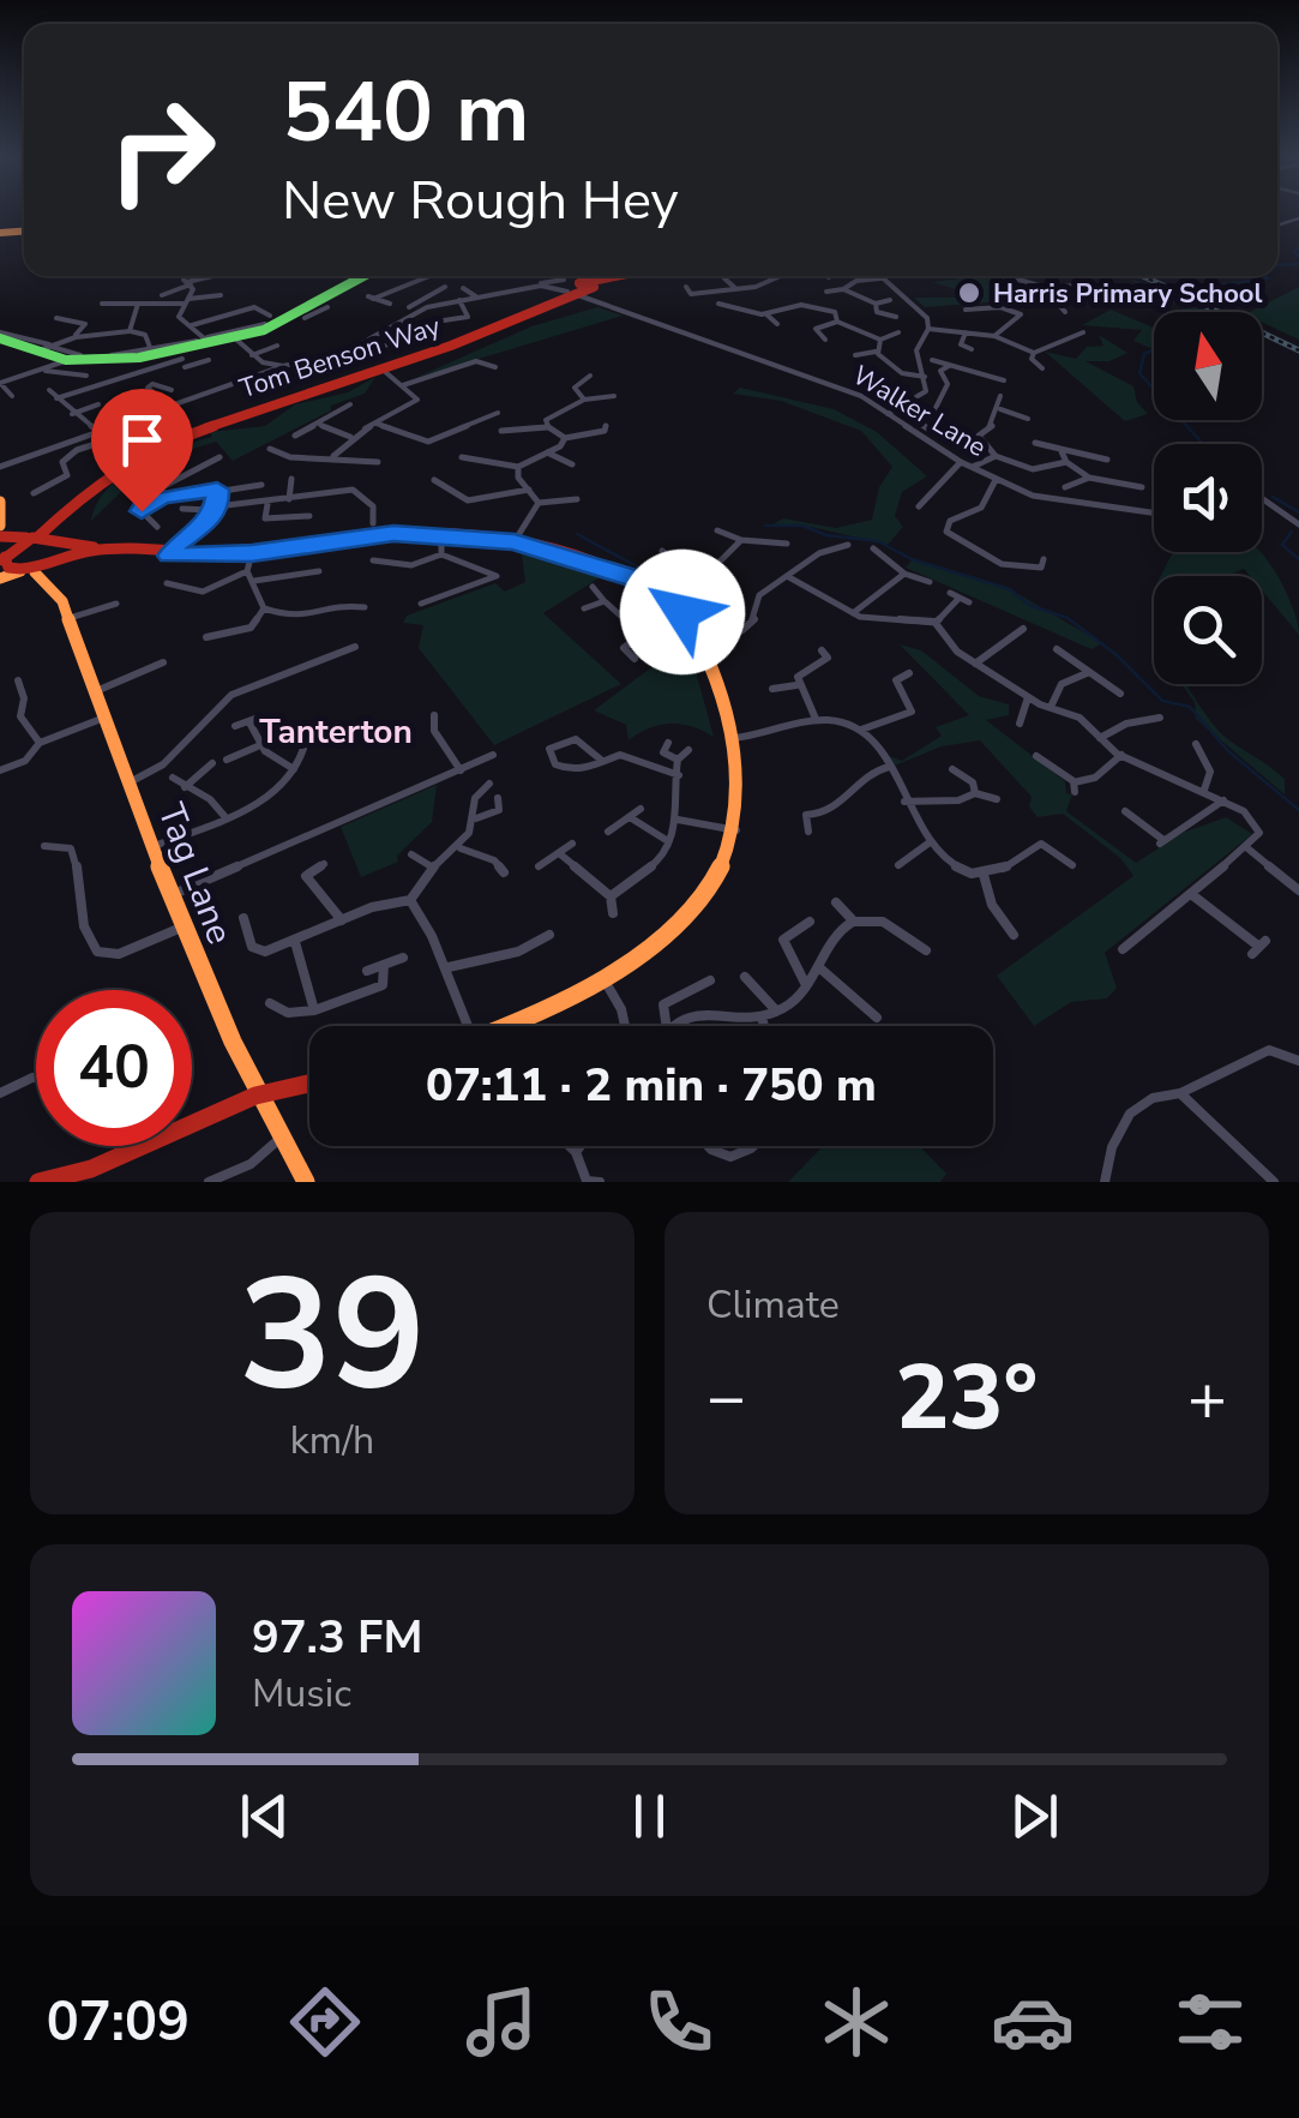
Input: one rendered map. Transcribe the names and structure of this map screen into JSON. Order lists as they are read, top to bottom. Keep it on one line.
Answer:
{"streets":{"main road":["Tom Benson Way","Tag Lane"],"street":["Walker Lane"]},"crossings":[["Tom Benson Way","Walker Lane"],["Tom Benson Way","Tag Lane"]],"districts":["Tanterton"],"places":["Harris Primary School"],"north":"top","page":{"turn":["540 m","New Rough Hey"],"limit":"40","trip":"07:11 · 2 min · 750 m","tile":[["39","km/h"],"Climate"],"heat":["−","23°","+"],"song":["97.3 FM","Music"],"tabs":"07:09"}}
